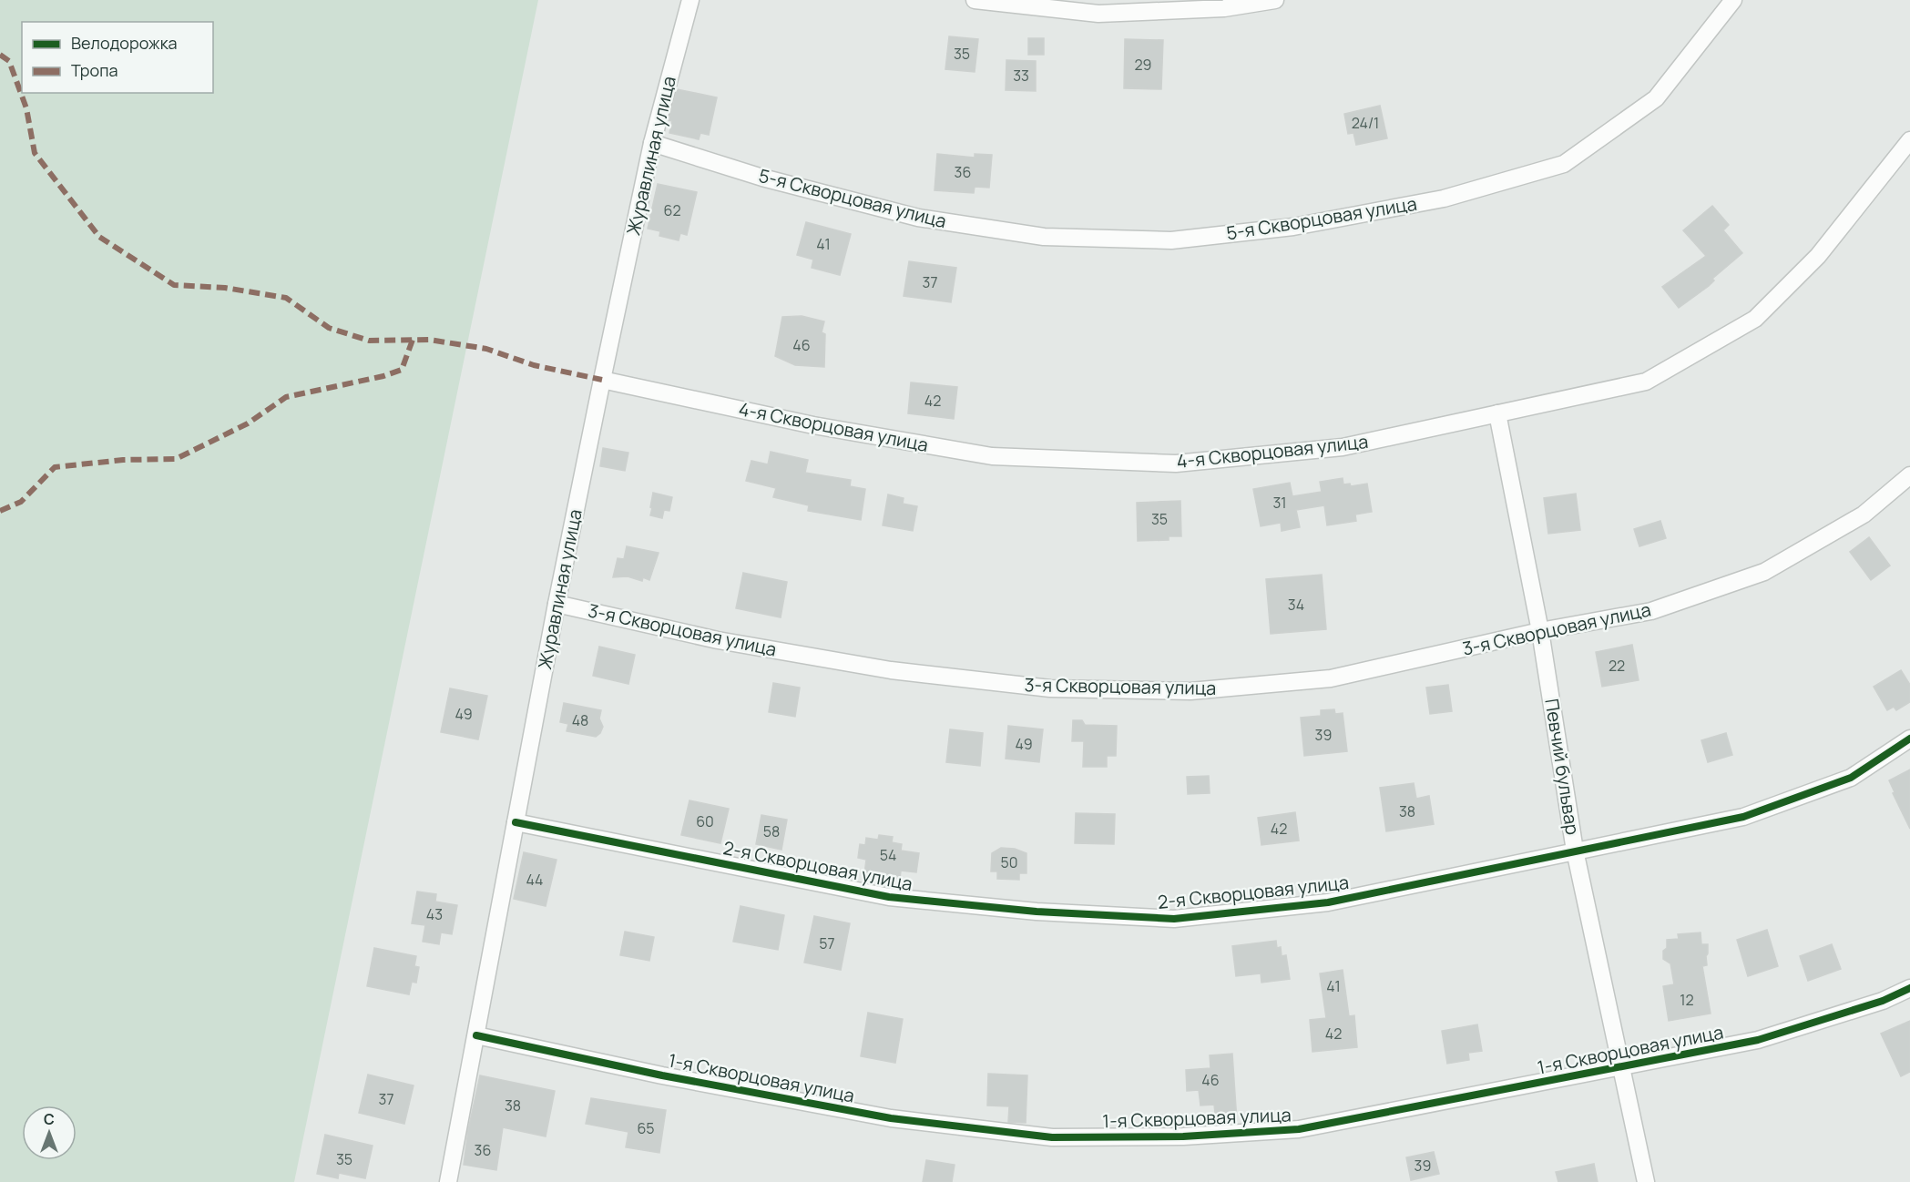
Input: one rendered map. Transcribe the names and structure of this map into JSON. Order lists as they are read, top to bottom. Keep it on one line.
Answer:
{"streets":{"street":["Журавлиная улица","5-я Скворцовая улица","4-я Скворцовая улица","3-я Скворцовая улица","Певчий бульвар","2-я Скворцовая улица","1-я Скворцовая улица"]},"crossings":[["Журавлиная улица","5-я Скворцовая улица"],["Журавлиная улица","4-я Скворцовая улица"],["Журавлиная улица","3-я Скворцовая улица"],["Журавлиная улица","2-я Скворцовая улица"],["Журавлиная улица","1-я Скворцовая улица"],["4-я Скворцовая улица","Певчий бульвар"],["3-я Скворцовая улица","Певчий бульвар"],["Певчий бульвар","2-я Скворцовая улица"],["Певчий бульвар","1-я Скворцовая улица"]],"house_numbers":["35","29","33","24/1","36","62","41","37","46","42","31","35","34","22","49","48","39","49","38","60","42","58","54","50","44","43","57","41","12","42","46","37","38","65","36","35","39"],"legend":["Велодорожка","Тропа"],"north":"top"}
